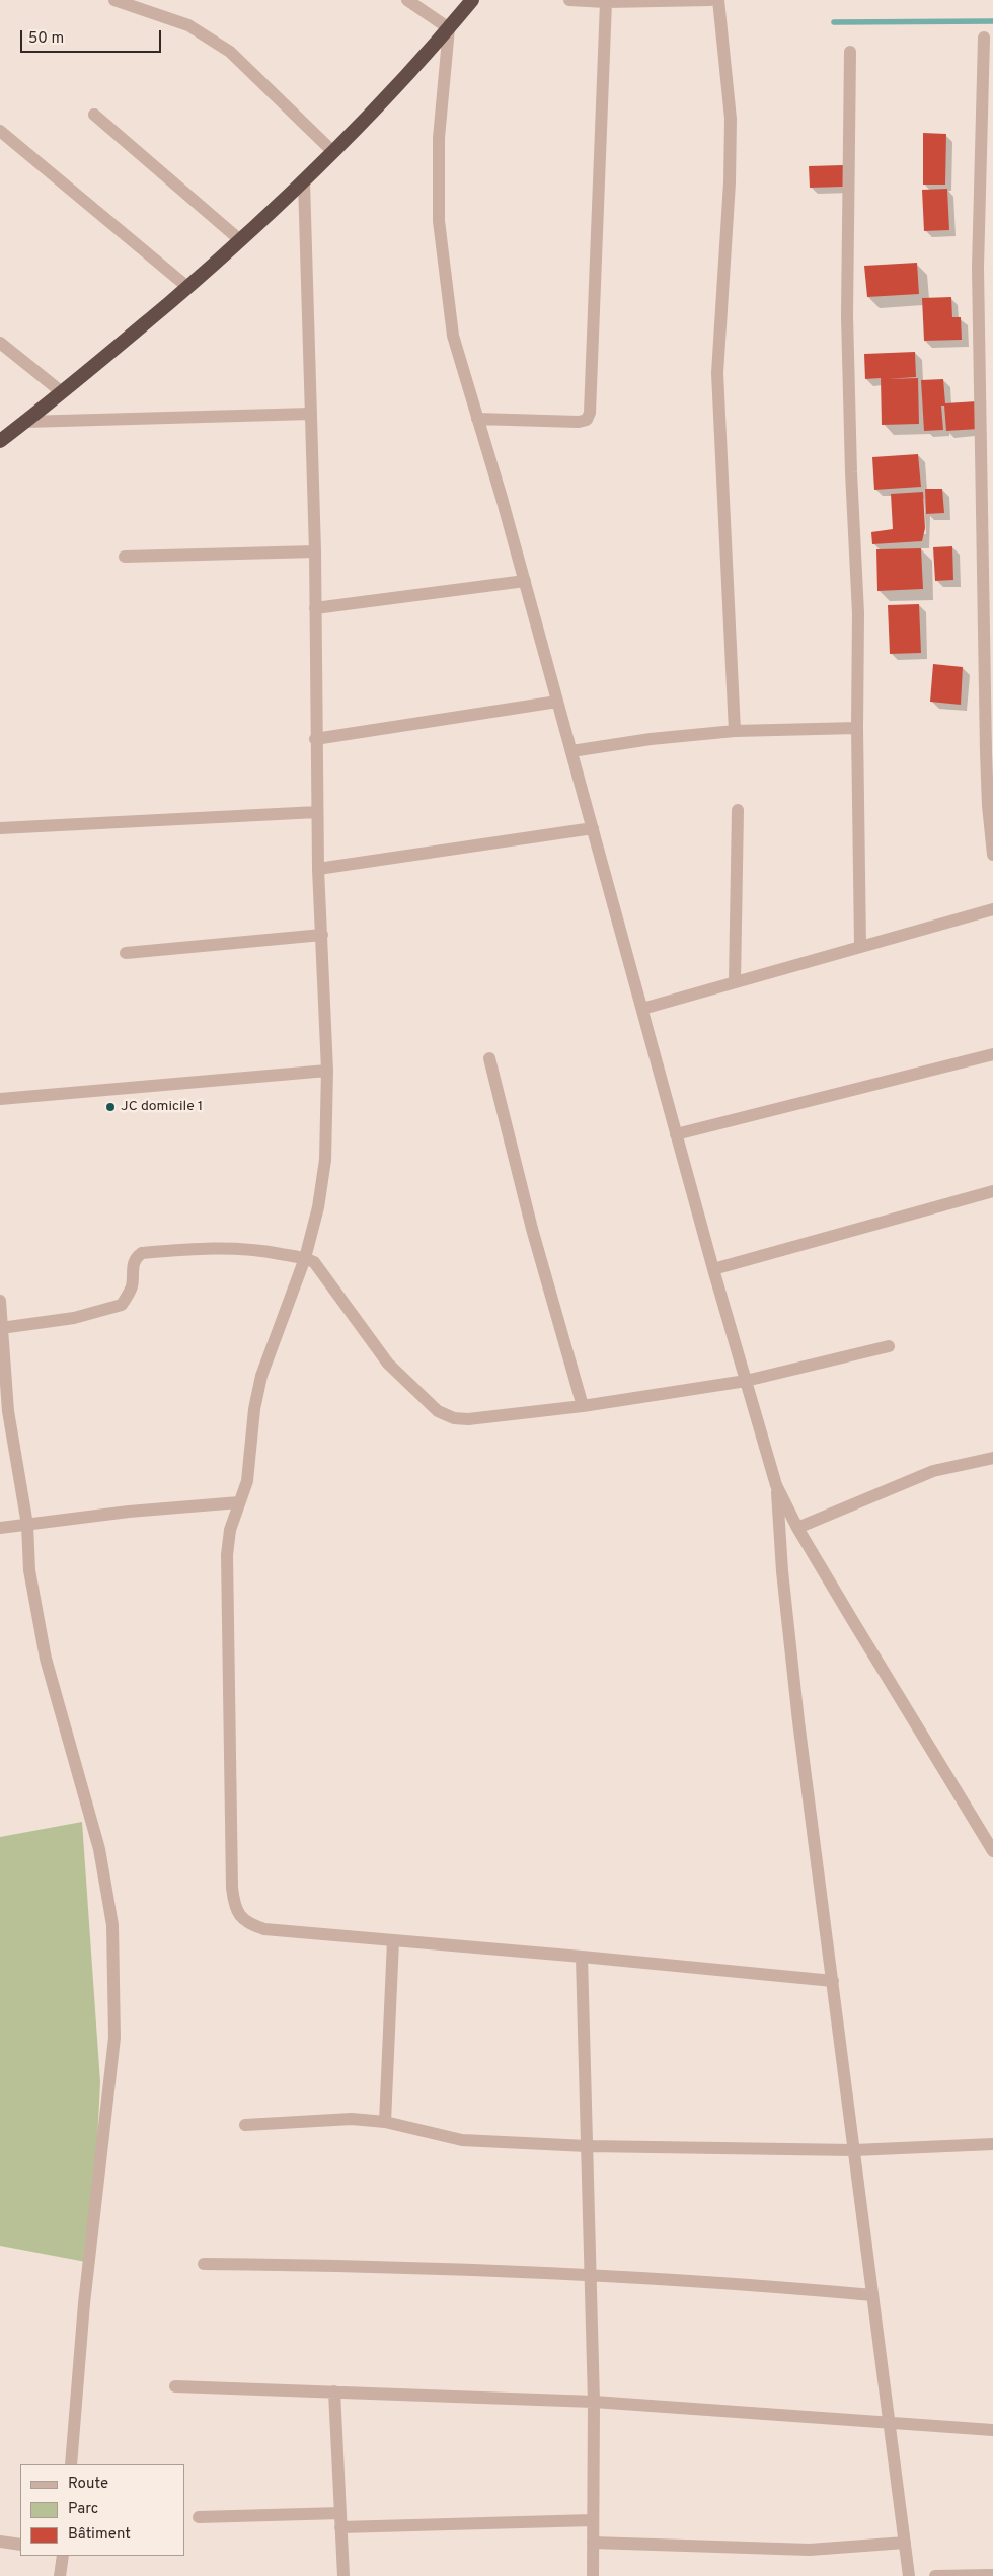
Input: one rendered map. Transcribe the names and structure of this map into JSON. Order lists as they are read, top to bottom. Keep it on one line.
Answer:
{"places":["JC domicile 1"],"legend":["Route","Parc","Bâtiment"],"scale_bar":"50 m"}
